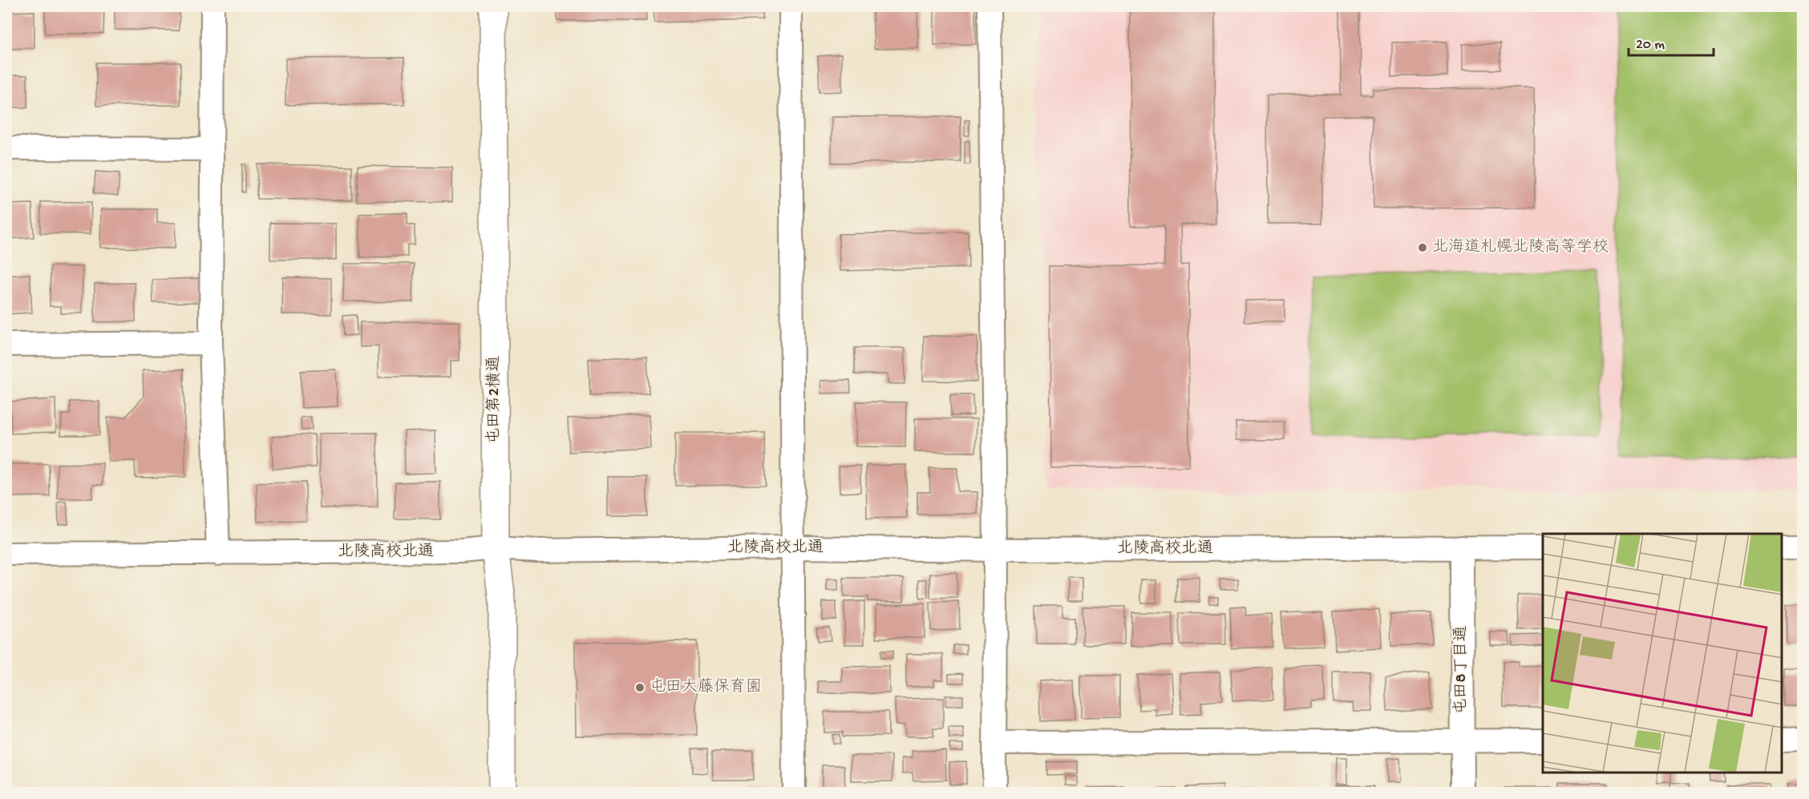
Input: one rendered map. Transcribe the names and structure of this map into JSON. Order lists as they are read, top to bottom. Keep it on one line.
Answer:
{"streets":{"street":["屯田第2横通","北陵高校北通","屯田8丁目通"]},"crossings":[["屯田第2横通","北陵高校北通"],["北陵高校北通","屯田8丁目通"]],"places":["北海道札幌北陵高等学校","屯田大藤保育園"],"scale_bar":"20 m"}
